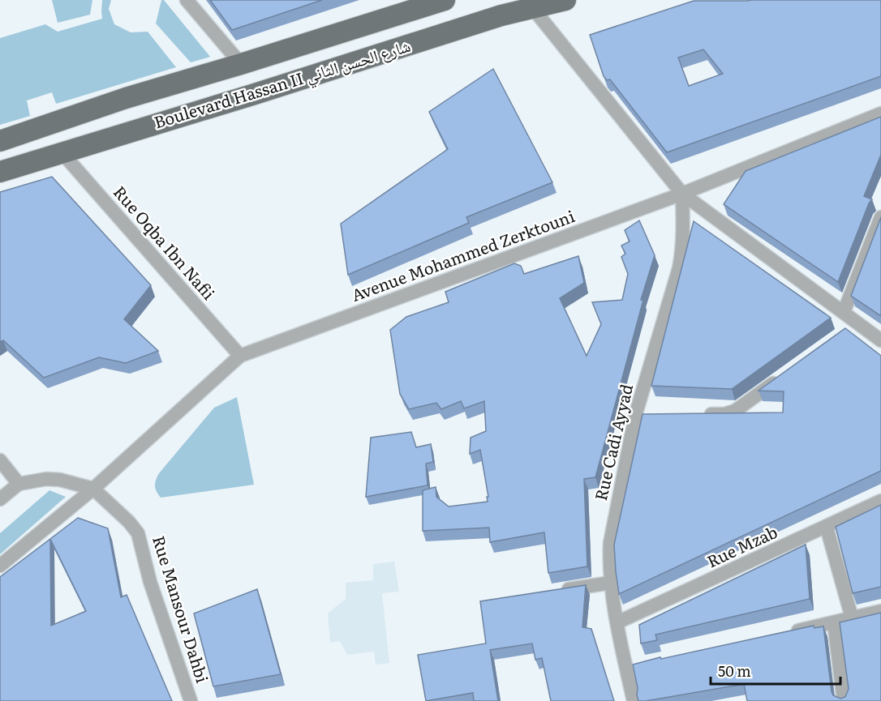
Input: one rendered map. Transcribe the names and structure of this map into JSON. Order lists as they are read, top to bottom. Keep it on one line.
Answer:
{"streets":{"main road":["Boulevard Hassan II شارع الحسن الثاني"],"street":["Rue Oqba Ibn Nafii","Avenue Mohammed Zerktouni","Rue Cadi Ayyad","Rue Mzab","Rue Mansour Dahbi"]},"crossings":[["Boulevard Hassan II شارع الحسن الثاني","Rue Oqba Ibn Nafii"],["Rue Oqba Ibn Nafii","Avenue Mohammed Zerktouni"],["Avenue Mohammed Zerktouni","Rue Cadi Ayyad"],["Avenue Mohammed Zerktouni","Rue Mansour Dahbi"],["Rue Cadi Ayyad","Rue Mzab"]],"scale_bar":"50 m"}
